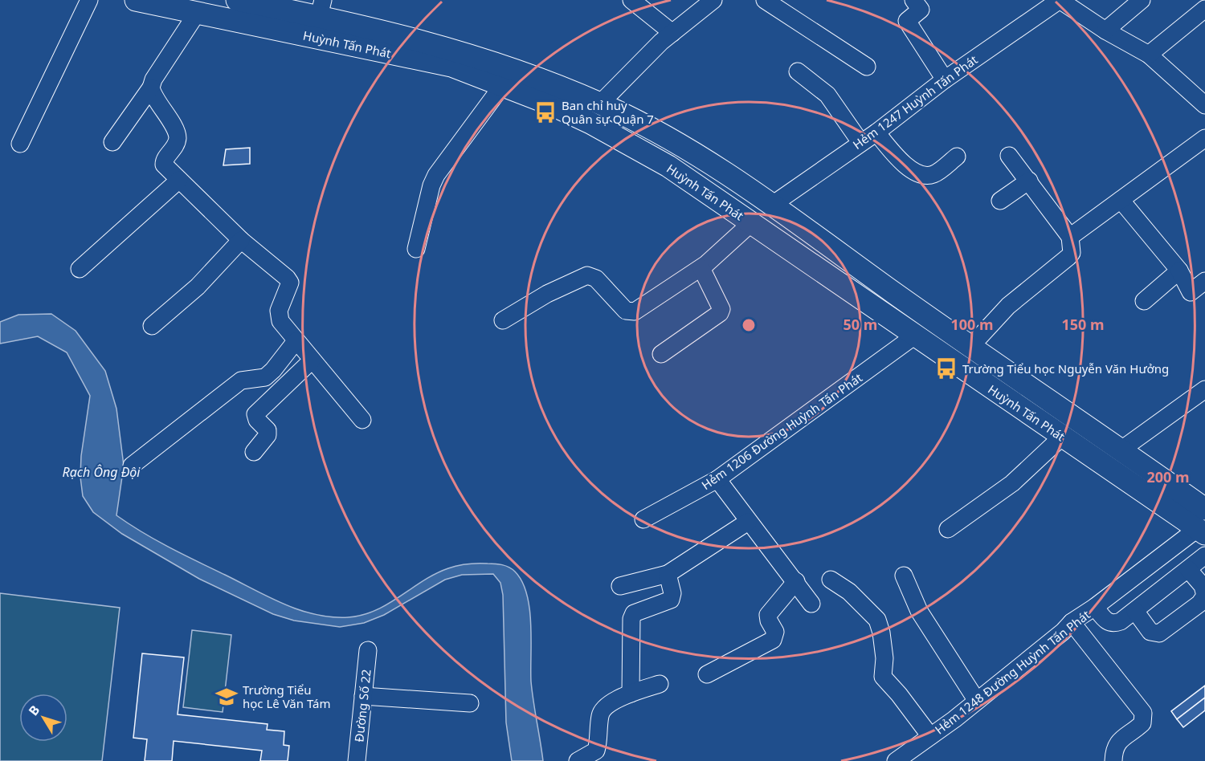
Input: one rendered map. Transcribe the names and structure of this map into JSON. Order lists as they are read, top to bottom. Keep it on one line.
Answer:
{"streets":{"main road":["Huỳnh Tấn Phát"],"street":["Hẻm 1247 Huỳnh Tấn Phát","Hẻm 1206 Đường Huỳnh Tấn Phát","Hẻm 1248 Đường Huỳnh Tấn Phát","Đường Số 22"]},"crossings":[["Huỳnh Tấn Phát","Hẻm 1247 Huỳnh Tấn Phát"],["Huỳnh Tấn Phát","Hẻm 1206 Đường Huỳnh Tấn Phát"],["Huỳnh Tấn Phát","Hẻm 1248 Đường Huỳnh Tấn Phát"]],"water":["Rạch Ông Đội"],"places":{"bus stop":["Ban chỉ huy Quân sự Quận 7","Trường Tiểu học Nguyễn Văn Hưởng"],"school or university":["Trường Tiểu học Lê Văn Tám"]},"north":"top left","rings":["50 m","100 m","150 m","200 m"]}
